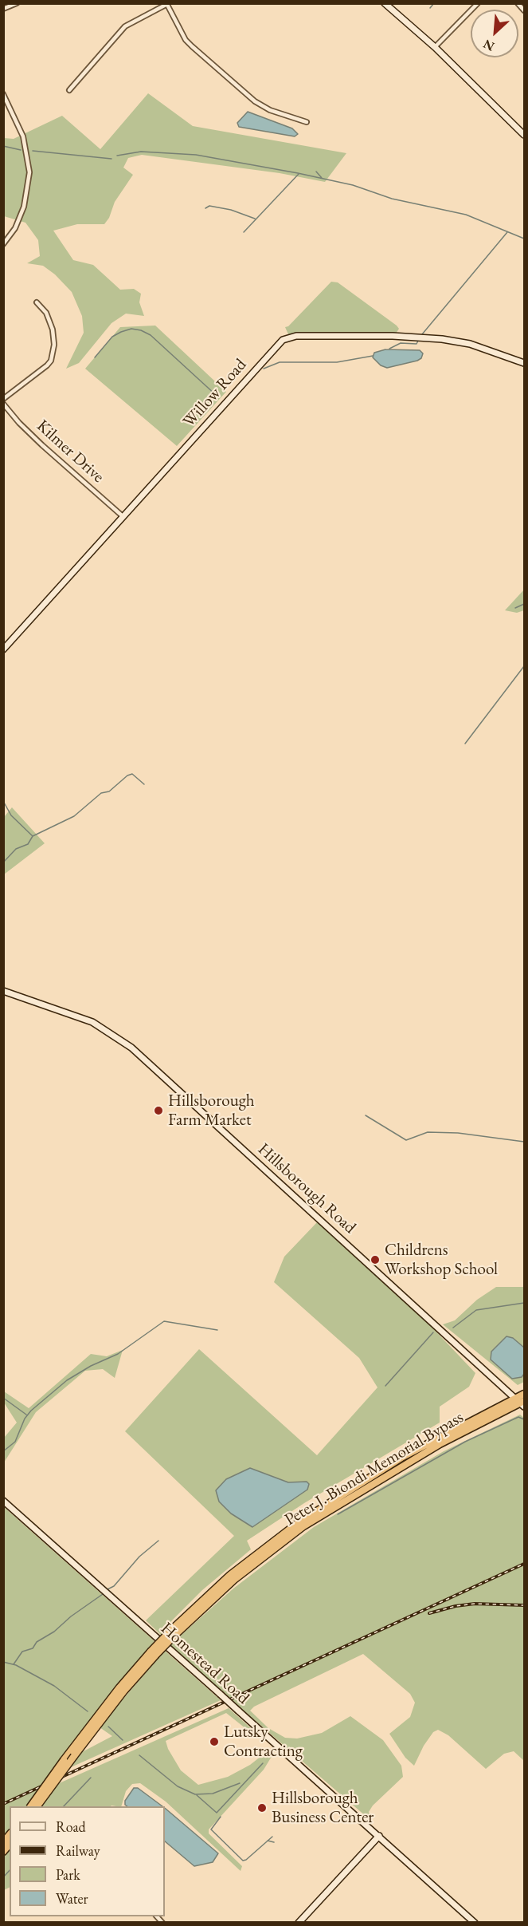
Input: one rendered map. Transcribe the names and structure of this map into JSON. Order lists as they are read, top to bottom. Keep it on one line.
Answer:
{"streets":{"highway":["Peter J. Biondi Memorial Bypass"],"street":["Willow Road","Kilmer Drive","Hillsborough Road","Homestead Road"]},"crossings":[["Willow Road","Kilmer Drive"],["Hillsborough Road","Peter J. Biondi Memorial Bypass"]],"places":["Hillsborough Farm Market","Childrens Workshop School","Lutsky Contracting","Hillsborough Business Center"],"legend":["Road","Railway","Park","Water"],"north":"bottom left"}
